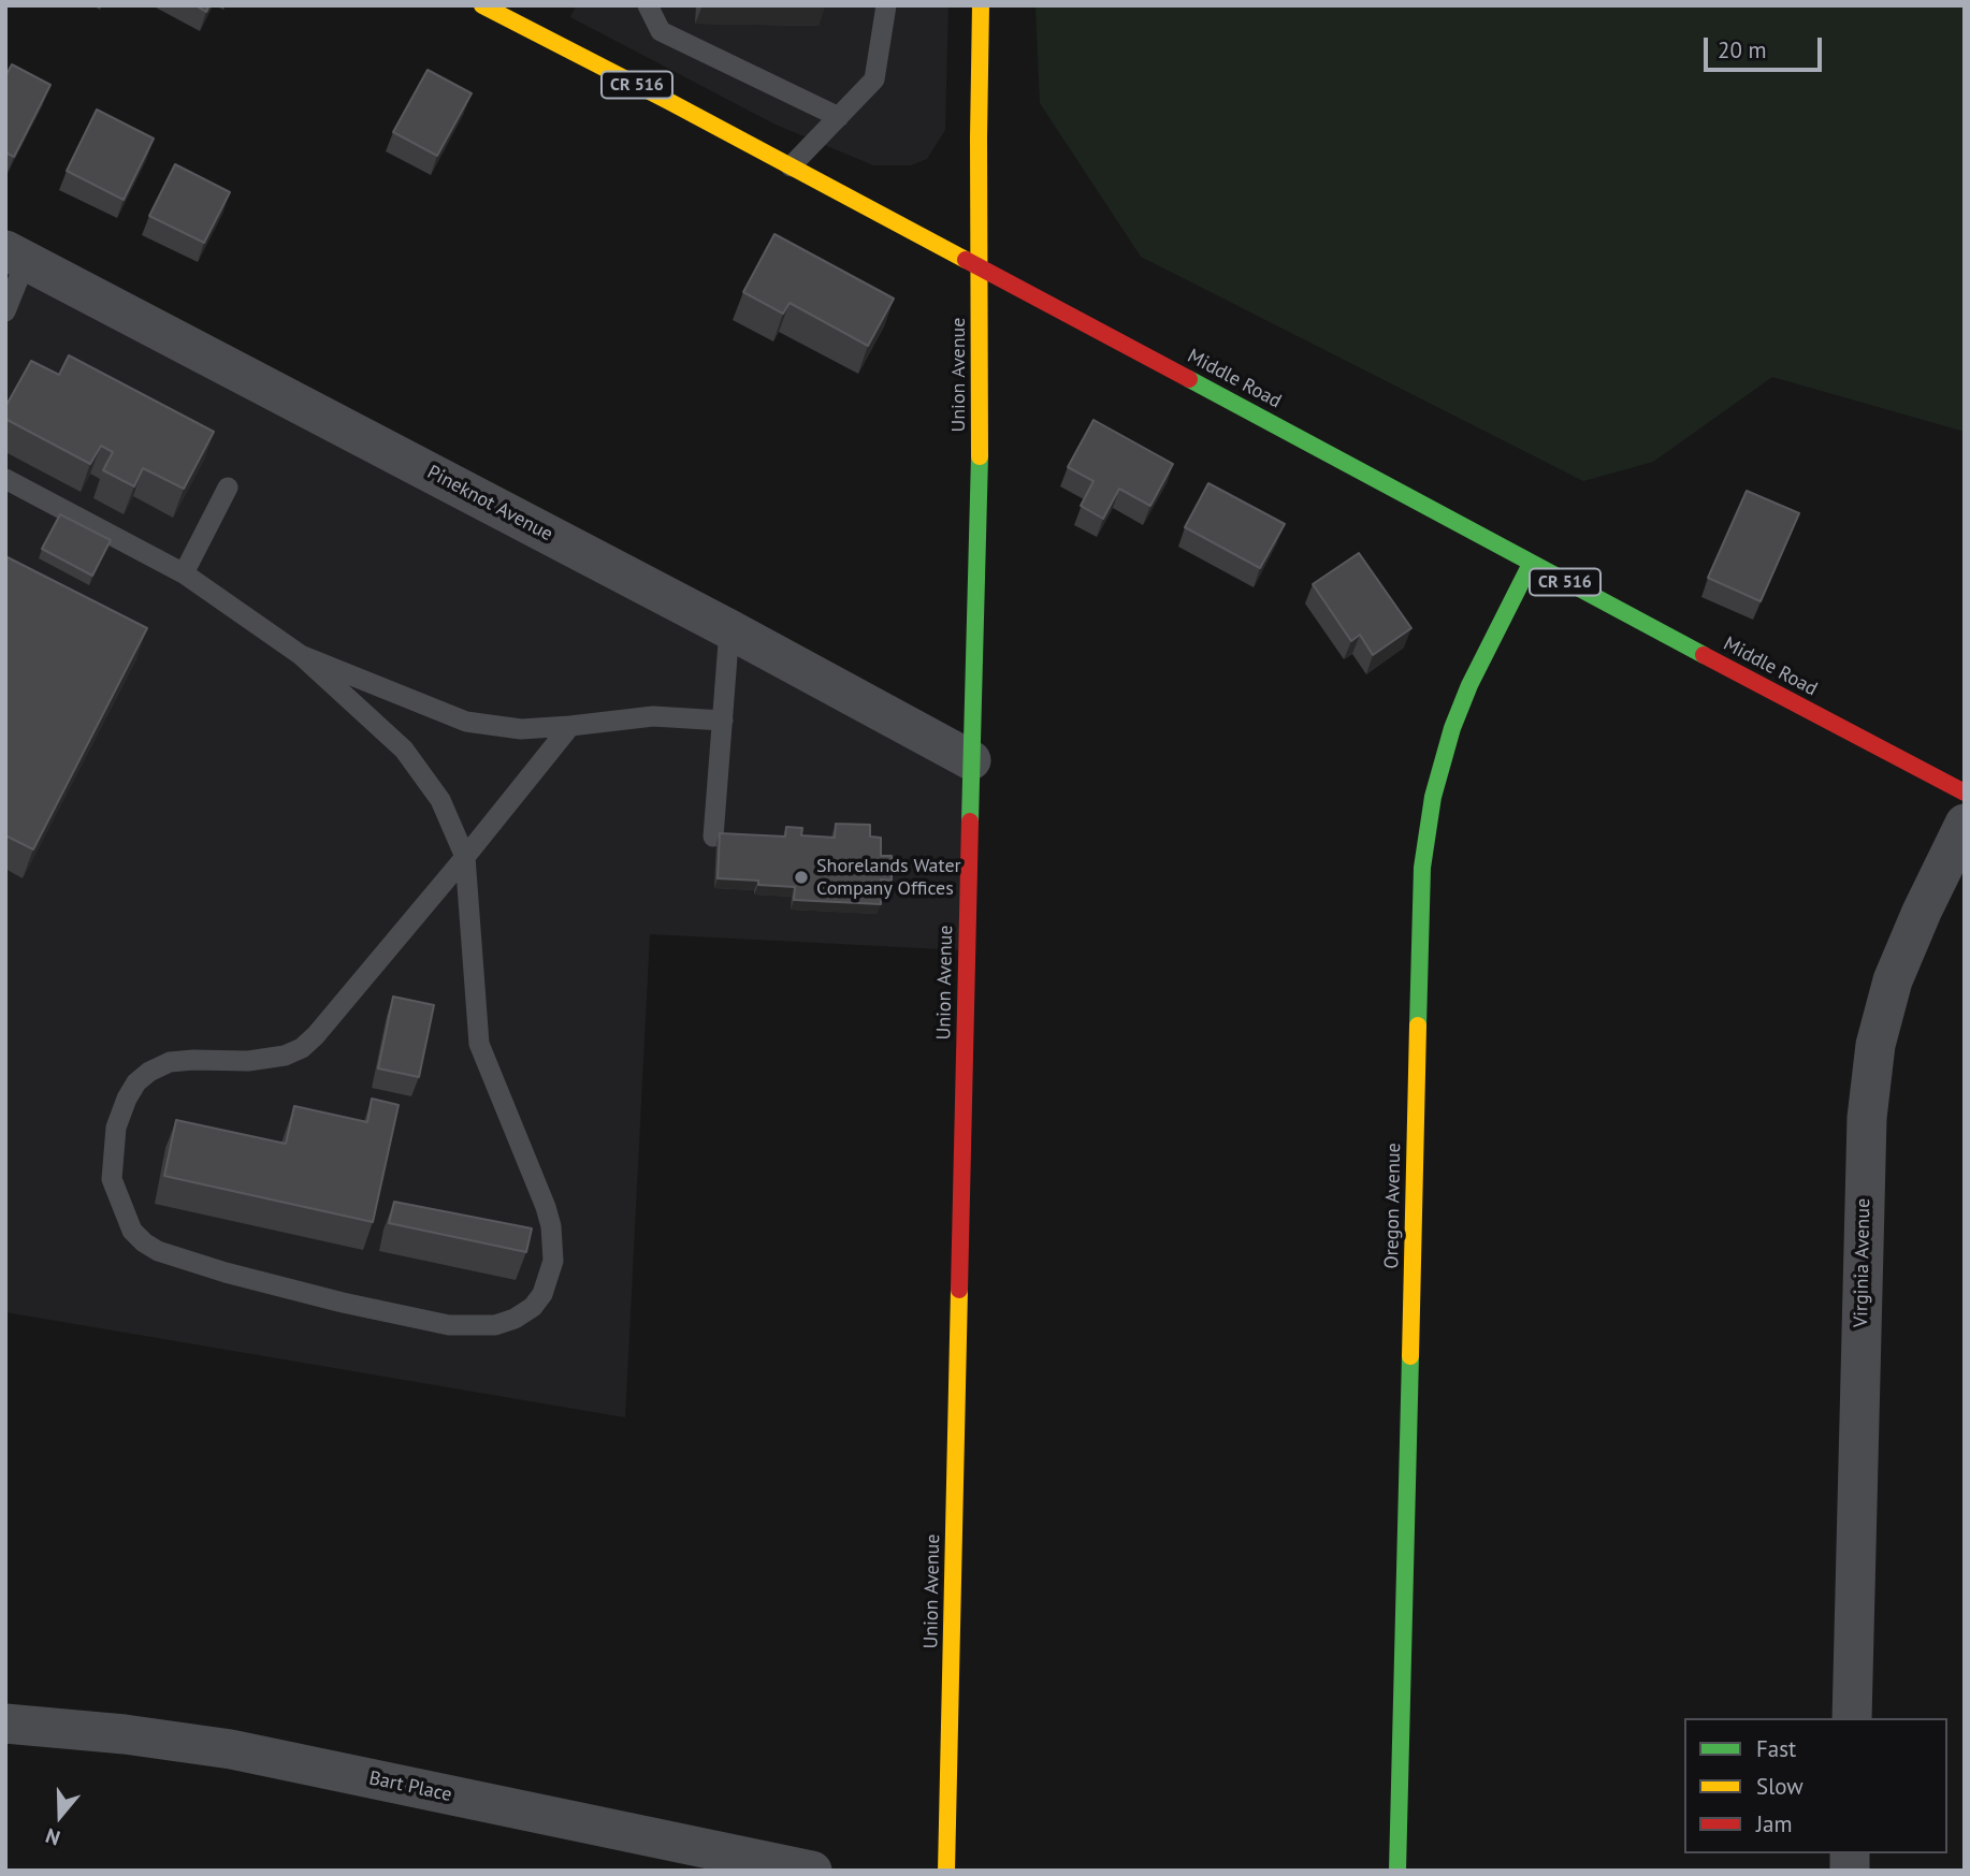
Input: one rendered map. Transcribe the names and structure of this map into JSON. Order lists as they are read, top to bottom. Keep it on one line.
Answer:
{"streets":{"street":["CR 516","Union Avenue","Middle Road","Pineknot Avenue","Oregon Avenue","Virginia Avenue","Bart Place"]},"crossings":[["Union Avenue","Middle Road"],["Union Avenue","Pineknot Avenue"],["Middle Road","Oregon Avenue"]],"places":["Shorelands Water Company Offices"],"legend":["Fast","Slow","Jam"],"scale_bar":"20 m","north":"bottom"}
